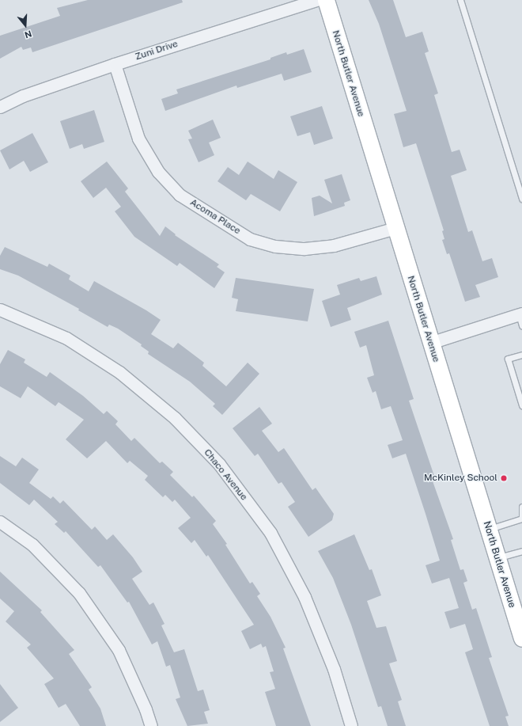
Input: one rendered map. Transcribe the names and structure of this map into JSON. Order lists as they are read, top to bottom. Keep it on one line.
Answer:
{"streets":{"main road":["North Butler Avenue"],"street":["Zuni Drive","Acoma Place","Chaco Avenue"]},"crossings":[["Zuni Drive","Acoma Place"],["North Butler Avenue","Acoma Place"]],"places":["McKinley School"],"north":"bottom"}
